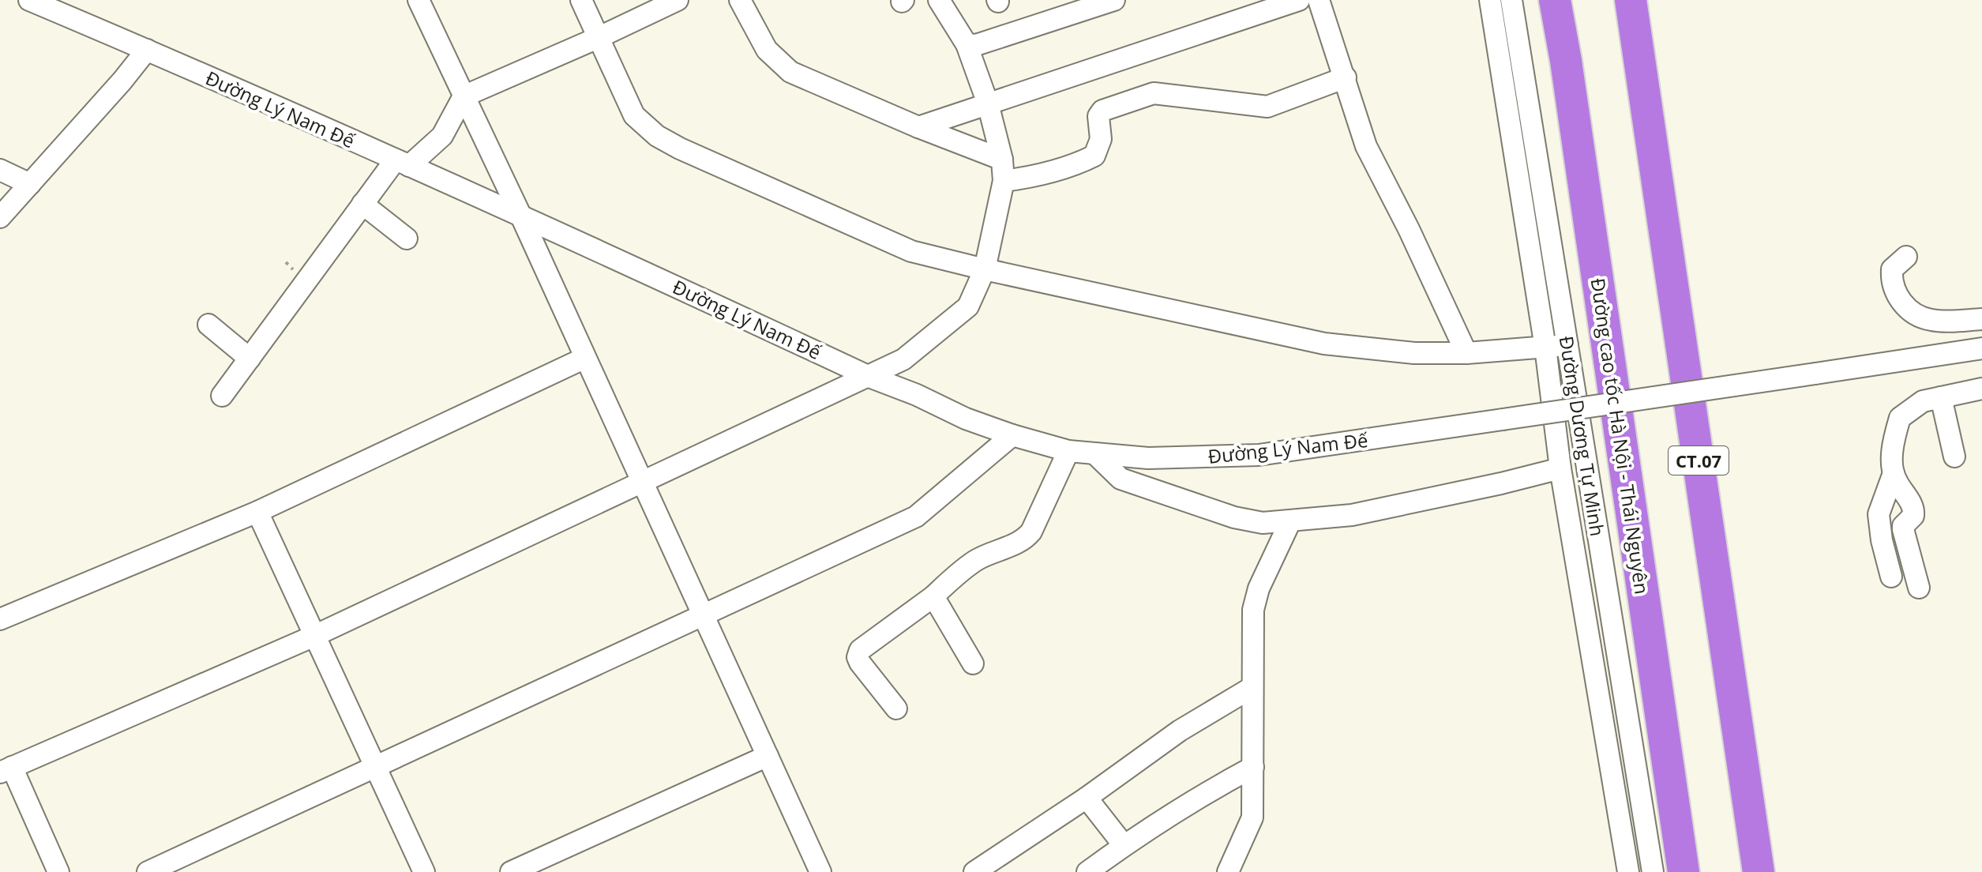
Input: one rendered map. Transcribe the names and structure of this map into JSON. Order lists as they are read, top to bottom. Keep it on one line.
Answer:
{"streets":{"highway":["Đường cao tốc Hà Nội - Thái Nguyên","CT.07"],"street":["Đường Lý Nam Đế","Đường Dương Tự Minh"]}}
